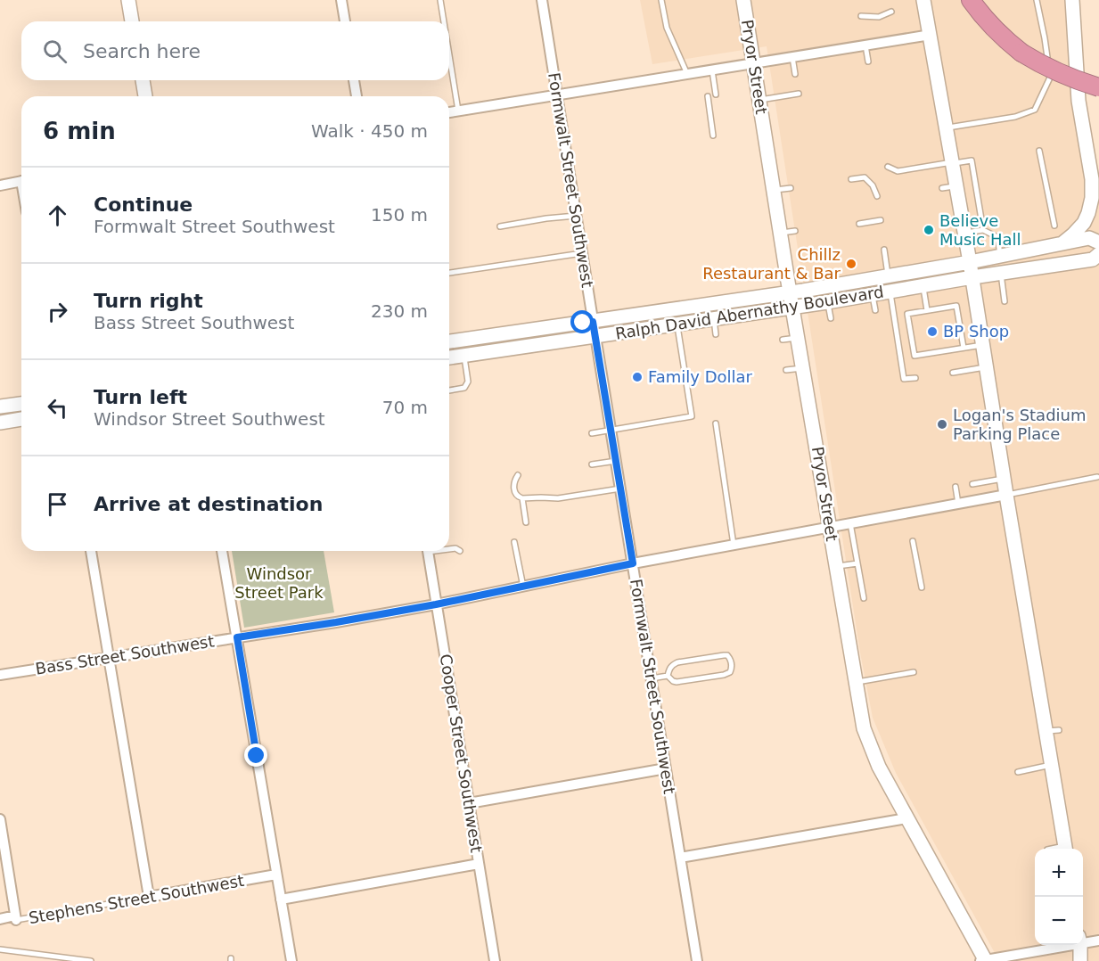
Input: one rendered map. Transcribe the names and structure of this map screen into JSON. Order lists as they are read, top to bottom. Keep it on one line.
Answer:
{"streets":{"main road":["Pryor Street","Ralph David Abernathy Boulevard"],"street":["Formwalt Street Southwest","Bass Street Southwest","Cooper Street Southwest","Stephens Street Southwest"]},"crossings":[["Pryor Street","Ralph David Abernathy Boulevard"],["Pryor Street","Bass Street Southwest"],["Formwalt Street Southwest","Ralph David Abernathy Boulevard"],["Formwalt Street Southwest","Bass Street Southwest"],["Bass Street Southwest","Cooper Street Southwest"]],"parks":["Windsor Street Park"],"places":["Believe Music Hall","Chillz Restaurant & Bar","BP Shop","Family Dollar","Logan's Stadium Parking Place"],"page":{"search":"Search here","heading":["6 min","Walk · 450 m"],"list":[["Continue","Formwalt Street Southwest","150 m"],["Turn right","Bass Street Southwest","230 m"],["Turn left","Windsor Street Southwest","70 m"],"Arrive at destination"],"map_buttons":["+","−"]}}
